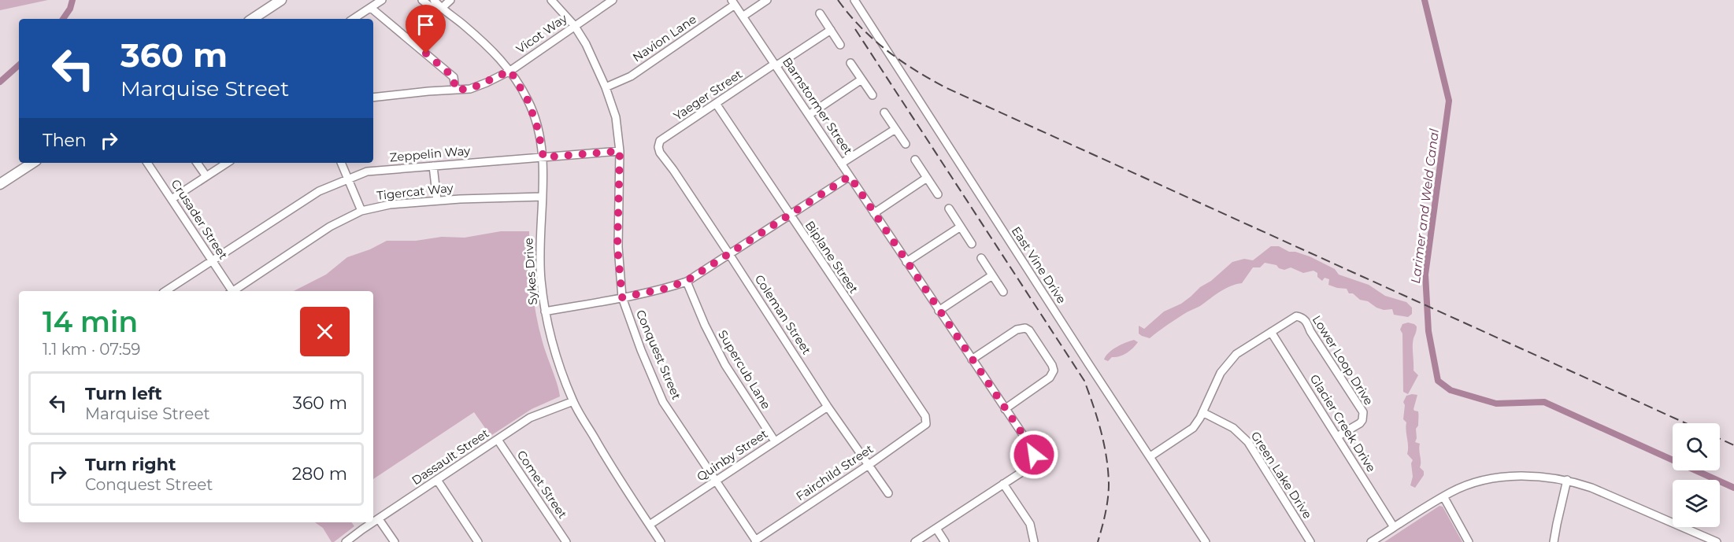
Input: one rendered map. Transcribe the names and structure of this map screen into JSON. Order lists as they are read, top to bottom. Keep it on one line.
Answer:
{"streets":{"street":["Vicot Way","Navion Lane","Yaeger Street","Barnstormer Street","Zeppelin Way","Tigercat Way","Crusader Street","Biplane Street","East Vine Drive","Sykes Drive","Coleman Street","Conquest Street","Lower Loop Drive","Supercub Lane","Glacier Creek Drive","Quinby Street","Dassault Street","Fairchild Street","Green Lake Drive","Comet Street"]},"crossings":[["Vicot Way","Sykes Drive"],["Vicot Way","Conquest Street"],["Navion Lane","Barnstormer Street"],["Navion Lane","Conquest Street"],["Yaeger Street","Barnstormer Street"],["Yaeger Street","Biplane Street"],["Yaeger Street","Coleman Street"],["Zeppelin Way","Crusader Street"],["Zeppelin Way","Sykes Drive"],["Zeppelin Way","Conquest Street"],["Tigercat Way","Sykes Drive"],["Biplane Street","Fairchild Street"],["Sykes Drive","Quinby Street"],["Sykes Drive","Dassault Street"],["Coleman Street","Quinby Street"],["Coleman Street","Fairchild Street"],["Conquest Street","Quinby Street"],["Conquest Street","Fairchild Street"],["Lower Loop Drive","Glacier Creek Drive"],["Supercub Lane","Quinby Street"],["Dassault Street","Comet Street"]],"water":["Larimer and Weld Canal"],"page":{"turn":["360 m","Marquise Street"],"then":"Then","heading":["14 min","1.1 km · 07:59"],"list":[{"name":"Turn left","note":"Marquise Street","value":"360 m"},{"name":"Turn right","note":"Conquest Street","value":"280 m"}]}}
